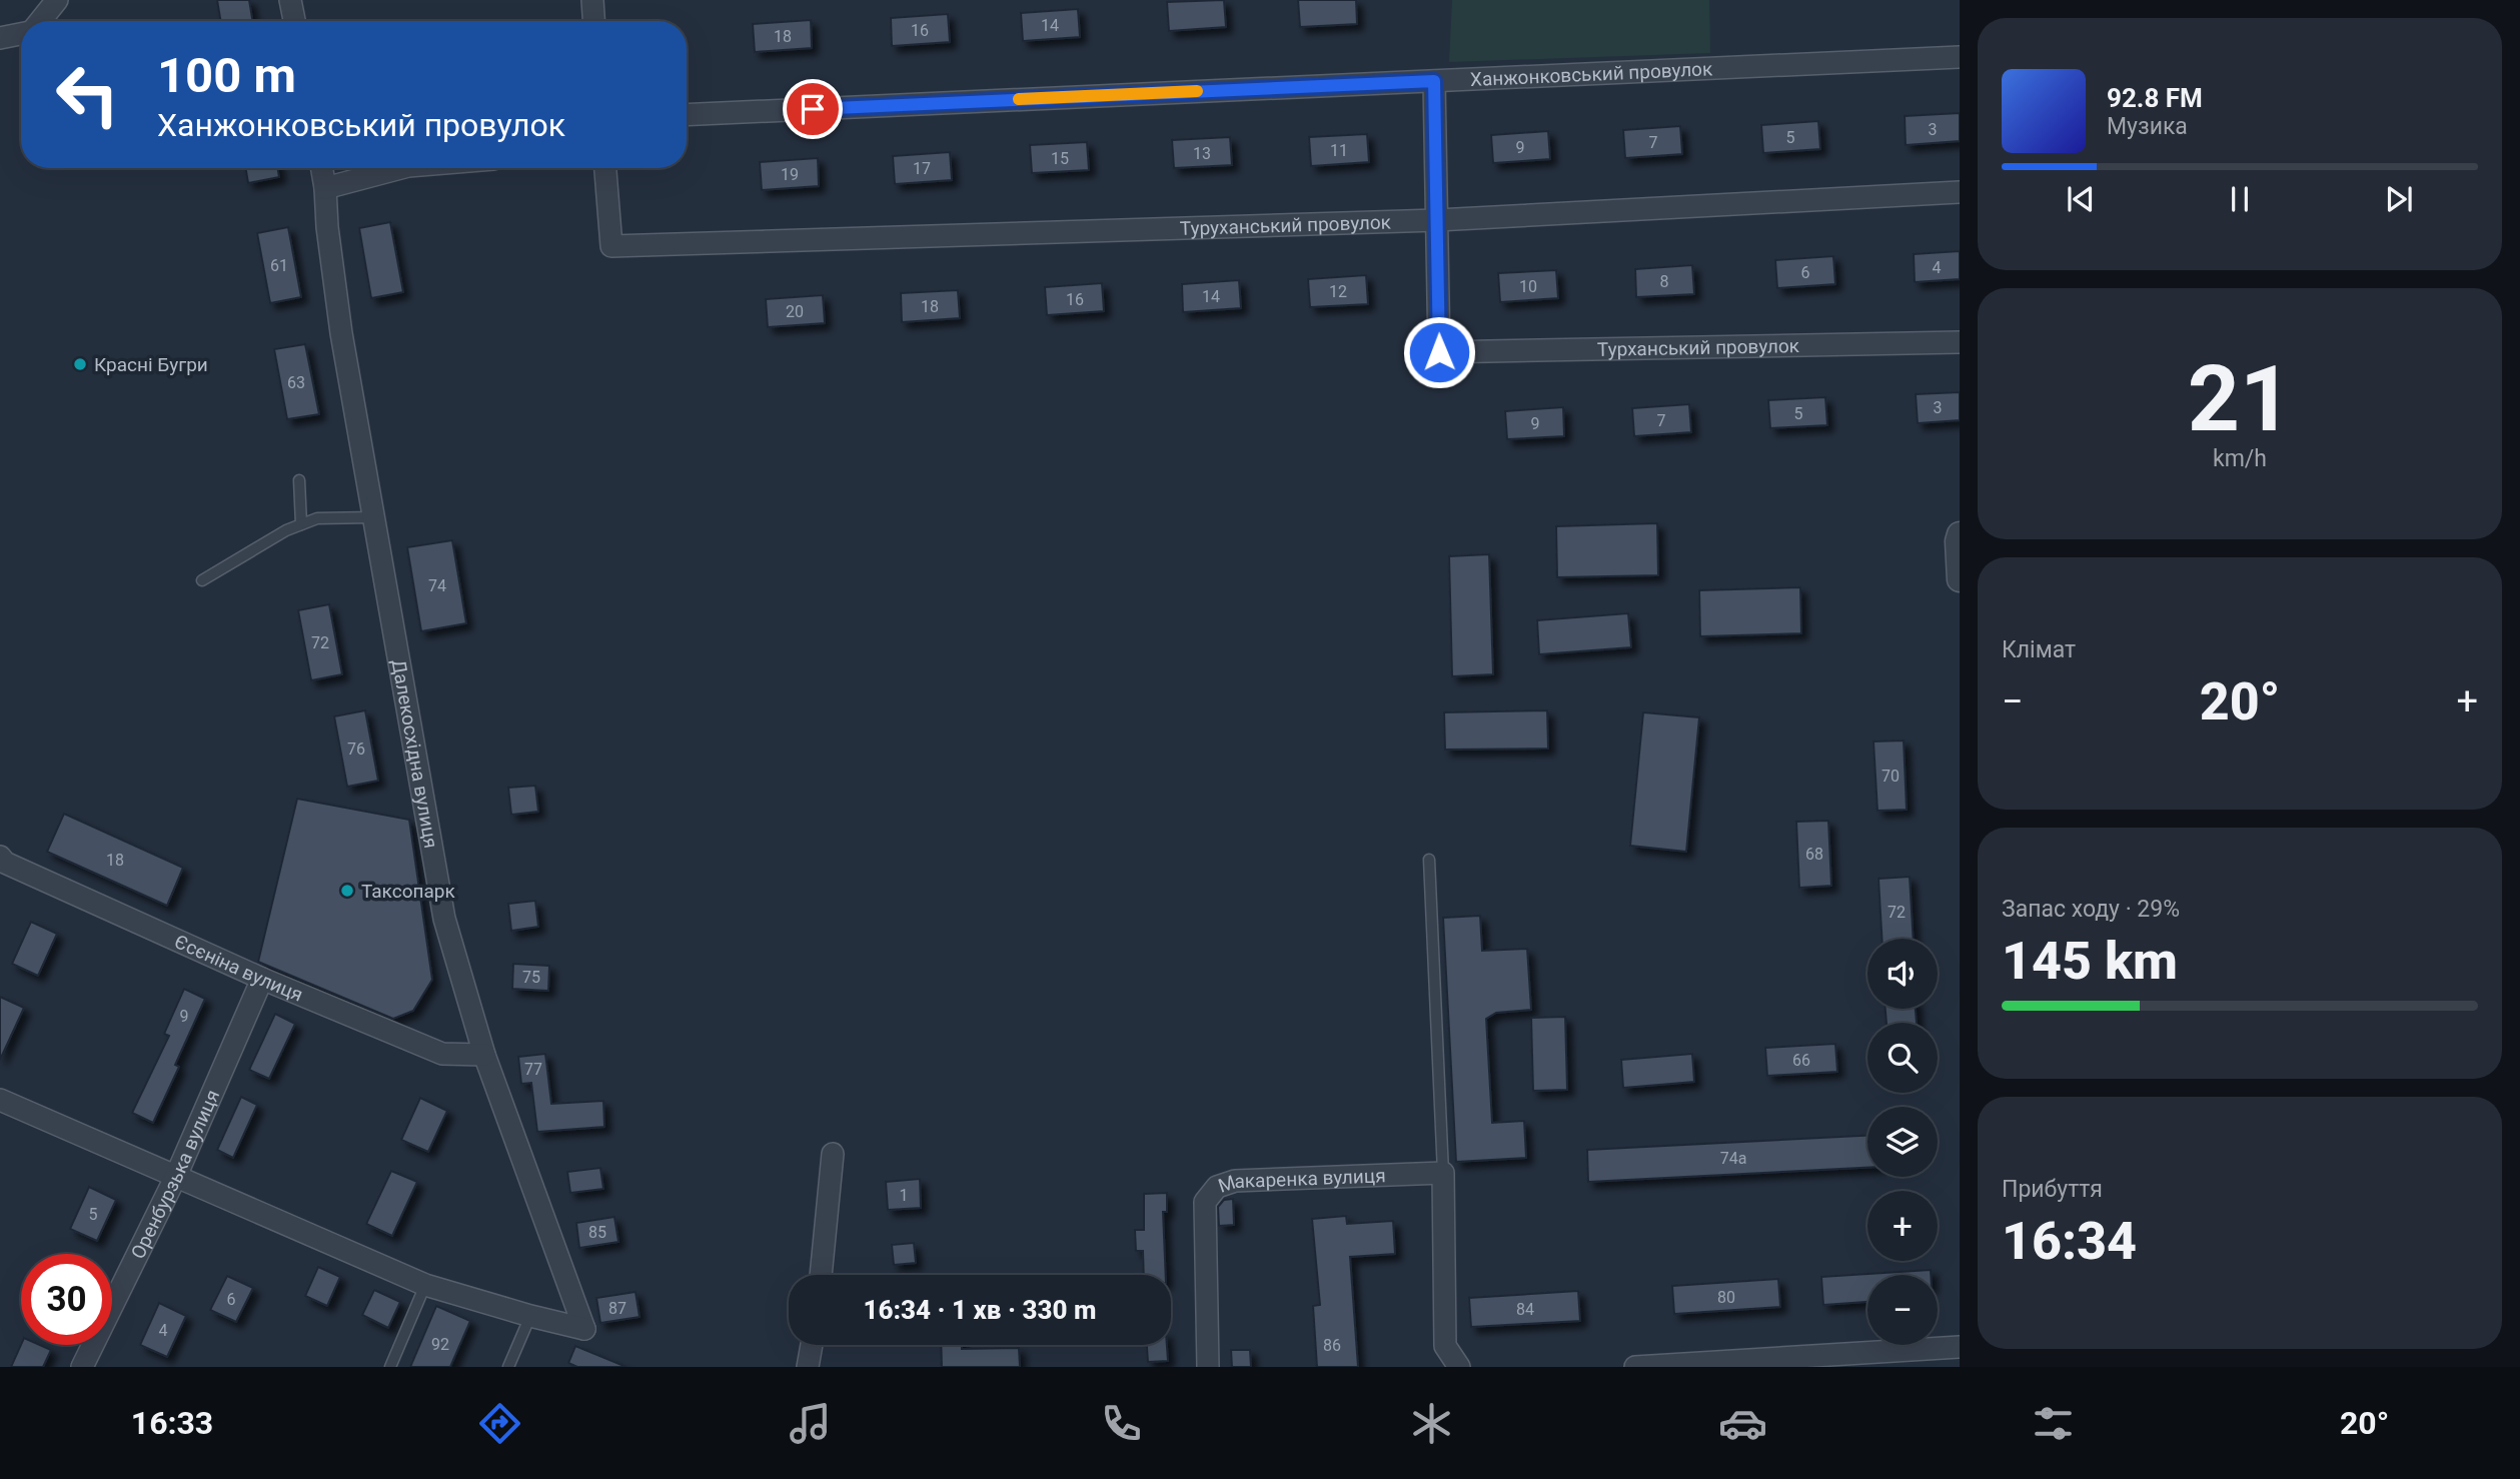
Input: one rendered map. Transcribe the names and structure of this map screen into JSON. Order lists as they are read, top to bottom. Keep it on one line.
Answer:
{"streets":{"street":["Ханжонковський провулок","Туруханський провулок","Турханський провулок","Далекосхідна вулиця","Єсєніна вулиця","Оренбурзька вулиця","Макаренка вулиця"]},"crossings":[["Туруханський провулок","Турханський провулок"],["Далекосхідна вулиця","Єсєніна вулиця"],["Єсєніна вулиця","Оренбурзька вулиця"]],"places":["Красні Бугри","Таксопарк"],"house_numbers":["14","16","18","3","5","7","9","11","13","15","17","19","61","4","6","8","10","12","14","16","18","20","63","3","5","7","9","74","72","76","70","68","18","72","75","9","66","77","74а","1","5","85","80","6","87","84","4","92","86"],"page":{"turn":["100 m","Ханжонковський провулок"],"song":["92.8 FM","Музика"],"tile":[["21","km/h"],"Клімат",["Запас ходу · 29%","145 km"],["Прибуття","16:34"]],"heat":["−","20°","+"],"map_buttons":["+","−"],"limit":"30","trip":"16:34 · 1 хв · 330 m","tabs":["16:33","20°"]}}
